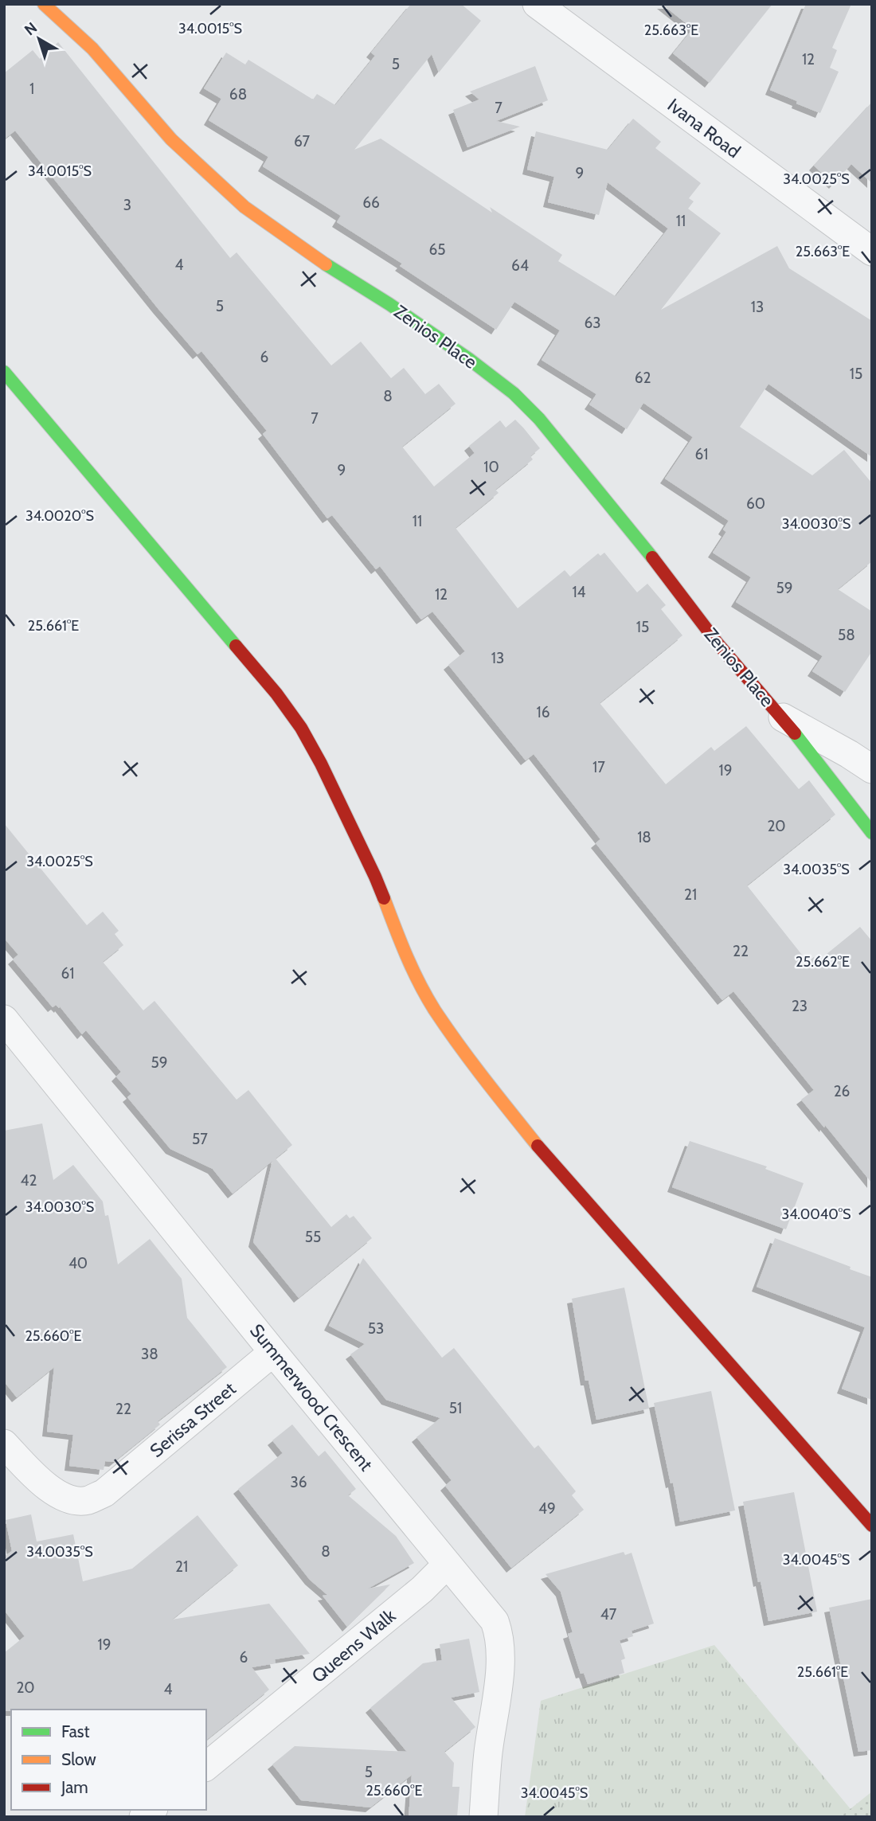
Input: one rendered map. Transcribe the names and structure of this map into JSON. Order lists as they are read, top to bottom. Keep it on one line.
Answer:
{"streets":{"street":["Ivana Road","Zenios Place","Summerwood Crescent","Serissa Street","Queens Walk"]},"crossings":[["Summerwood Crescent","Serissa Street"],["Summerwood Crescent","Queens Walk"]],"house_numbers":["12","5","1","68","7","67","9","66","3","11","65","4","64","5","13","63","6","15","62","8","7","61","10","9","60","11","59","14","12","15","58","13","16","17","19","20","18","21","22","61","23","59","26","57","42","55","40","53","38","51","22","36","49","8","21","47","19","6","20","4","5"],"legend":["Fast","Slow","Jam"],"north":"top left","coordinates":["34.0015°S","25.663°E","34.0025°S","34.0020°S","34.0030°S","25.661°E","34.0035°S","25.662°E","34.0040°S","25.660°E","34.0045°S"]}
